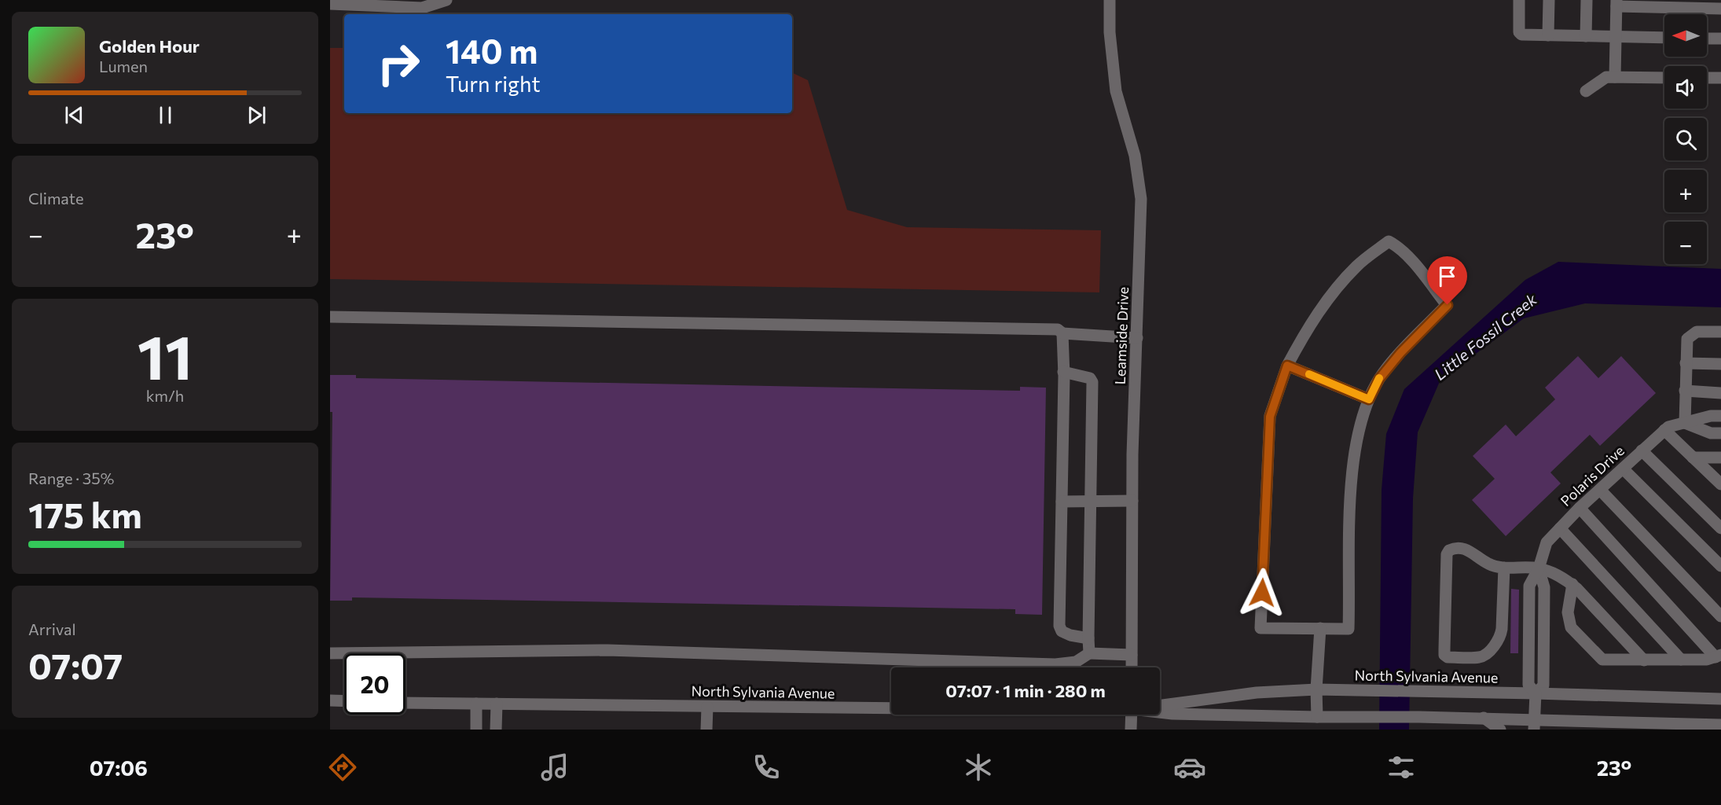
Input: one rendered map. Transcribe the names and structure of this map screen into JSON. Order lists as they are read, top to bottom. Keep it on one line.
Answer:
{"streets":{"street":["Leamside Drive","Polaris Drive","North Sylvania Avenue"]},"crossings":[["Polaris Drive","North Sylvania Avenue"]],"water":["Little Fossil Creek"],"north":"left","page":{"map_buttons":["+","−"],"turn":["140 m","Turn right"],"song":["Golden Hour","Lumen"],"tile":["Climate",["11","km/h"],["Range · 35%","175 km"],["Arrival","07:07"]],"heat":["−","23°","+"],"limit":"20","trip":"07:07 · 1 min · 280 m","tabs":["07:06","23°"]}}
